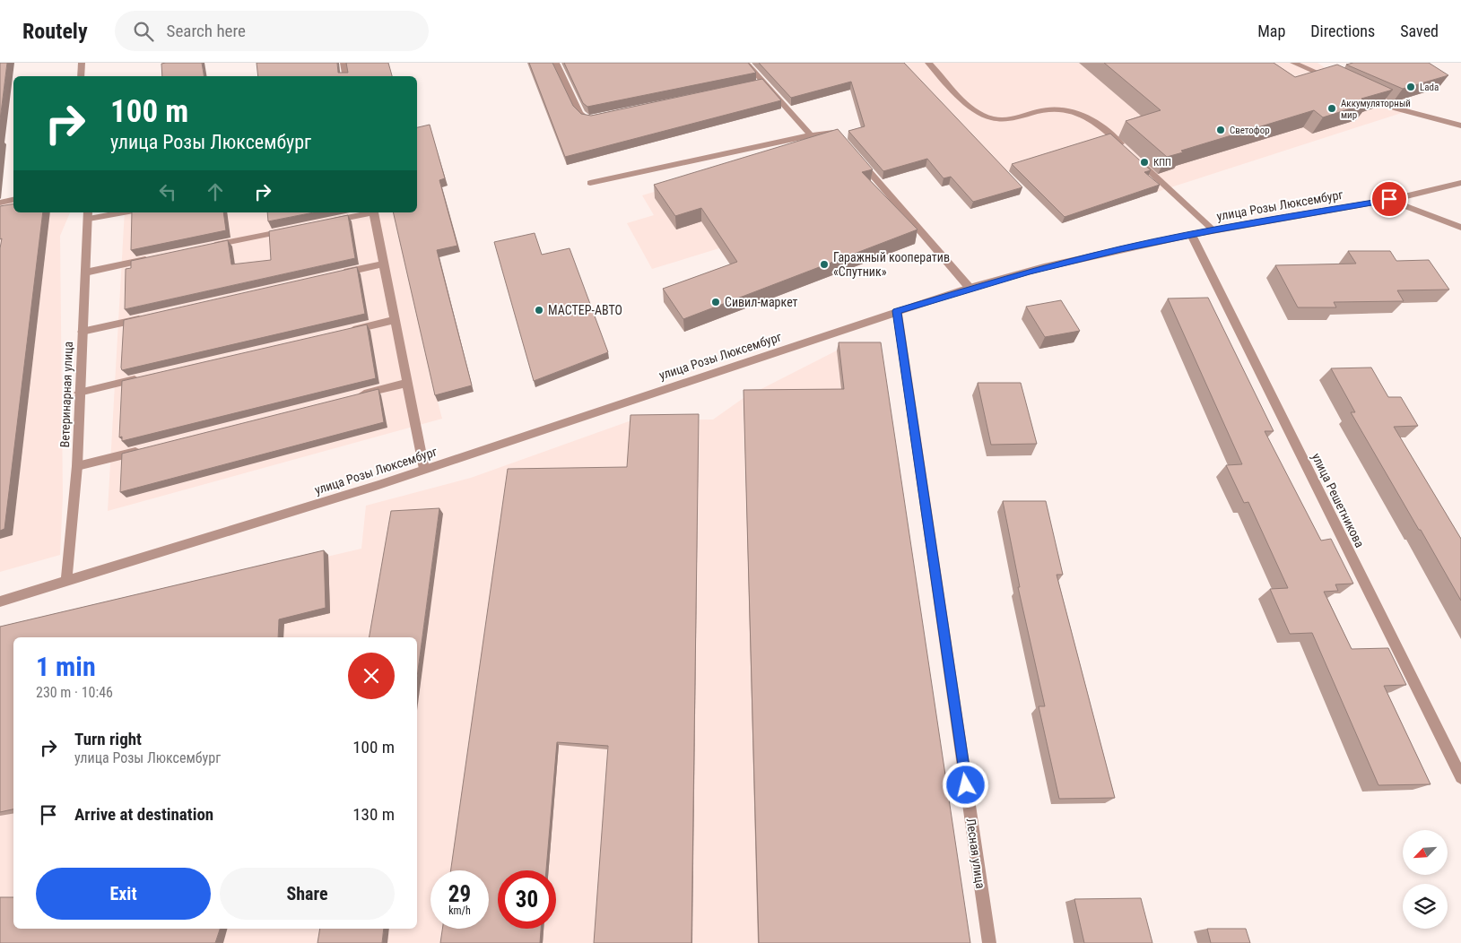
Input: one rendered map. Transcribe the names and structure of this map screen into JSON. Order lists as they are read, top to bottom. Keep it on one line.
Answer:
{"streets":{"street":["улица Розы Люксембург","Ветеринарная улица","улица Решетникова","Лесная улица"]},"crossings":[["улица Розы Люксембург","Ветеринарная улица"],["улица Розы Люксембург","улица Решетникова"],["улица Розы Люксембург","Лесная улица"]],"places":["Lada","Аккумуляторный мир","Светофор","КПП","Гаражный кооператив «Спутник»","Сивил-маркет","МАСТЕР-АВТО"],"north":"bottom left","page":{"header":"Routely","search":"Search here","nav":["Map","Directions","Saved"],"turn":["100 m","улица Розы Люксембург"],"heading":["1 min","230 m · 10:46"],"list":[{"name":"Turn right","note":"улица Розы Люксембург","value":"100 m"},{"name":"Arrive at destination","value":"130 m"}],"buttons":["Exit","Share"],"speed":"29 km/h","limit":"30"}}
